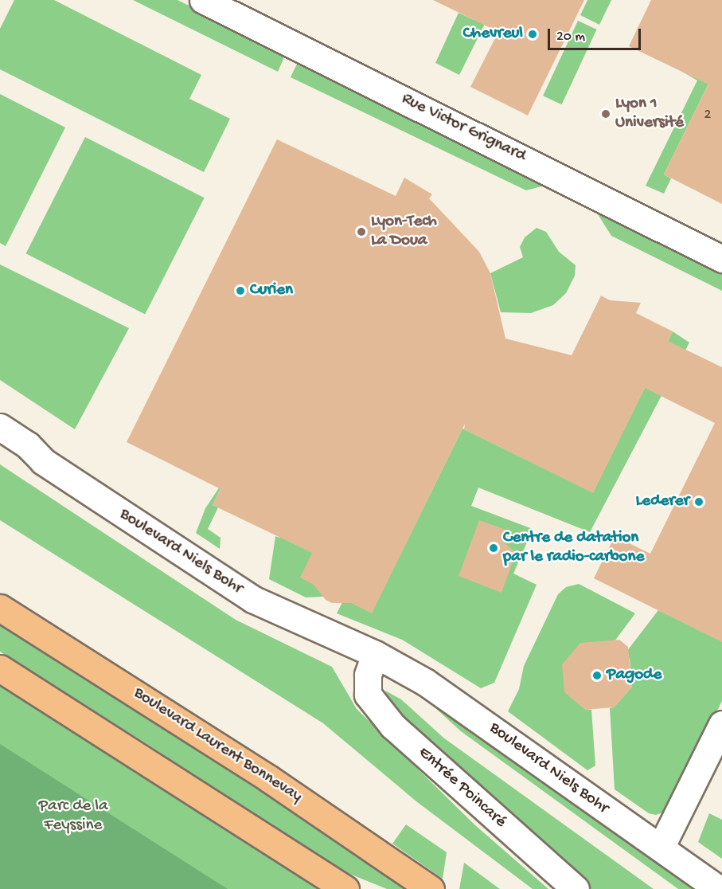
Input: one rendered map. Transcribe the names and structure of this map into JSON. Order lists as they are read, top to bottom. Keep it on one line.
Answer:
{"streets":{"main road":["Boulevard Laurent Bonnevay"],"street":["Rue Victor Grignard","Boulevard Niels Bohr","Entrée Poincaré"]},"crossings":[["Boulevard Niels Bohr","Entrée Poincaré"]],"parks":["Parc de la Feyssine"],"places":["Chevreul","Lyon 1 Université","Lyon-Tech La Doua","Curien","Lederer","Centre de datation par le radio-carbone","Pagode"],"house_numbers":["2"],"scale_bar":"20 m"}
